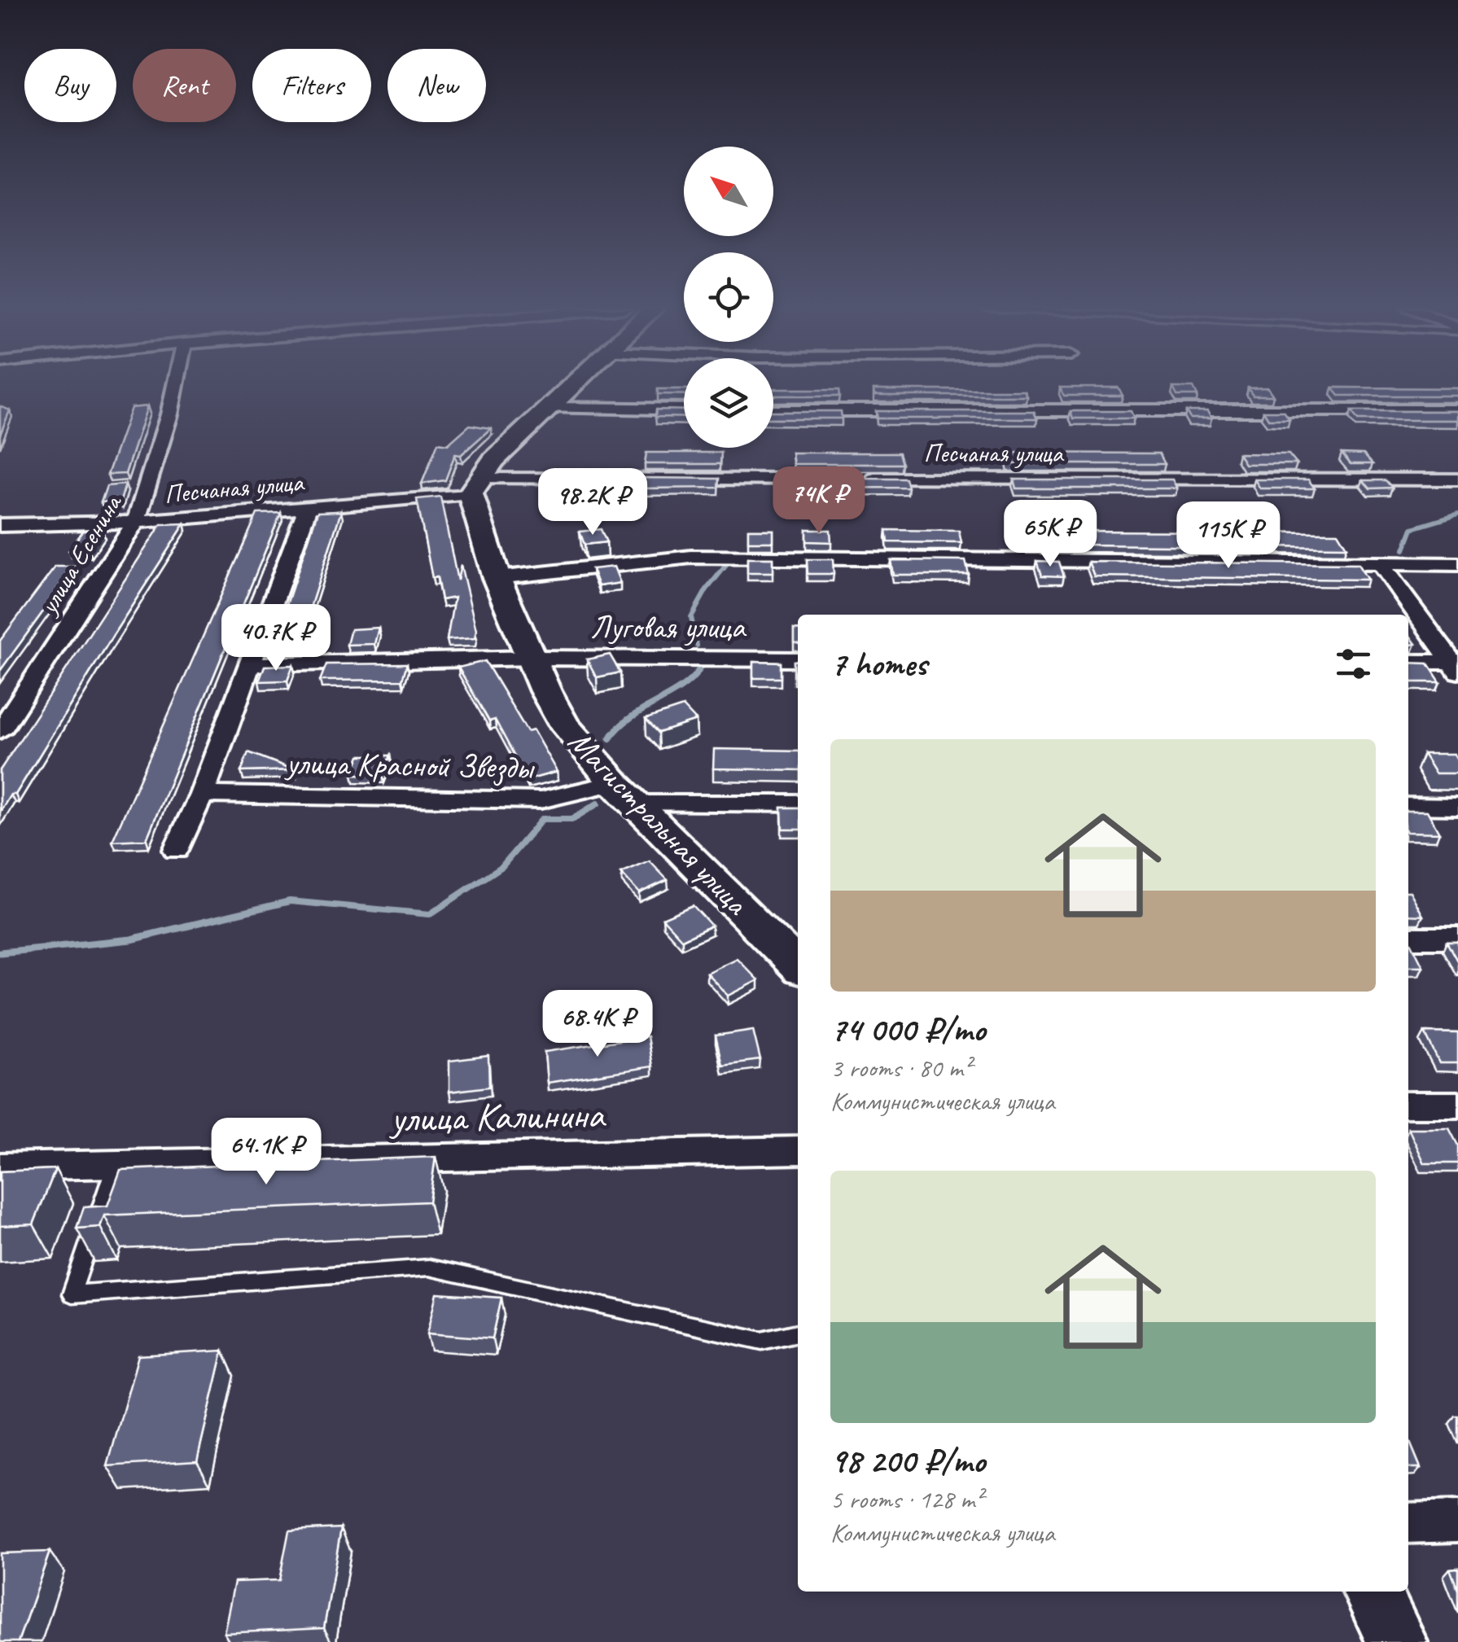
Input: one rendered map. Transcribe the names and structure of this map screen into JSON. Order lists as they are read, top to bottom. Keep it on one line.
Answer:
{"streets":{"street":["Песчаная улица","улица Есенина","Луговая улица","улица Красной Звезды","Магистральная улица","улица Калинина"]},"crossings":[["Песчаная улица","улица Есенина"],["Песчаная улица","Магистральная улица"],["Луговая улица","Магистральная улица"],["улица Красной Звезды","Магистральная улица"]],"north":"top left","page":{"chip":["Buy","Rent","Filters","New"],"price":["74K ₽","98.2K ₽","65K ₽","115K ₽","40.7K ₽","68.4K ₽","64.1K ₽"],"heading":"7 homes","list":[{"name":"74 000 ₽/mo","note":"3 rooms · 80 m² · Коммунистическая улица"},{"name":"98 200 ₽/mo","note":"5 rooms · 128 m² · Коммунистическая улица"}]}}
